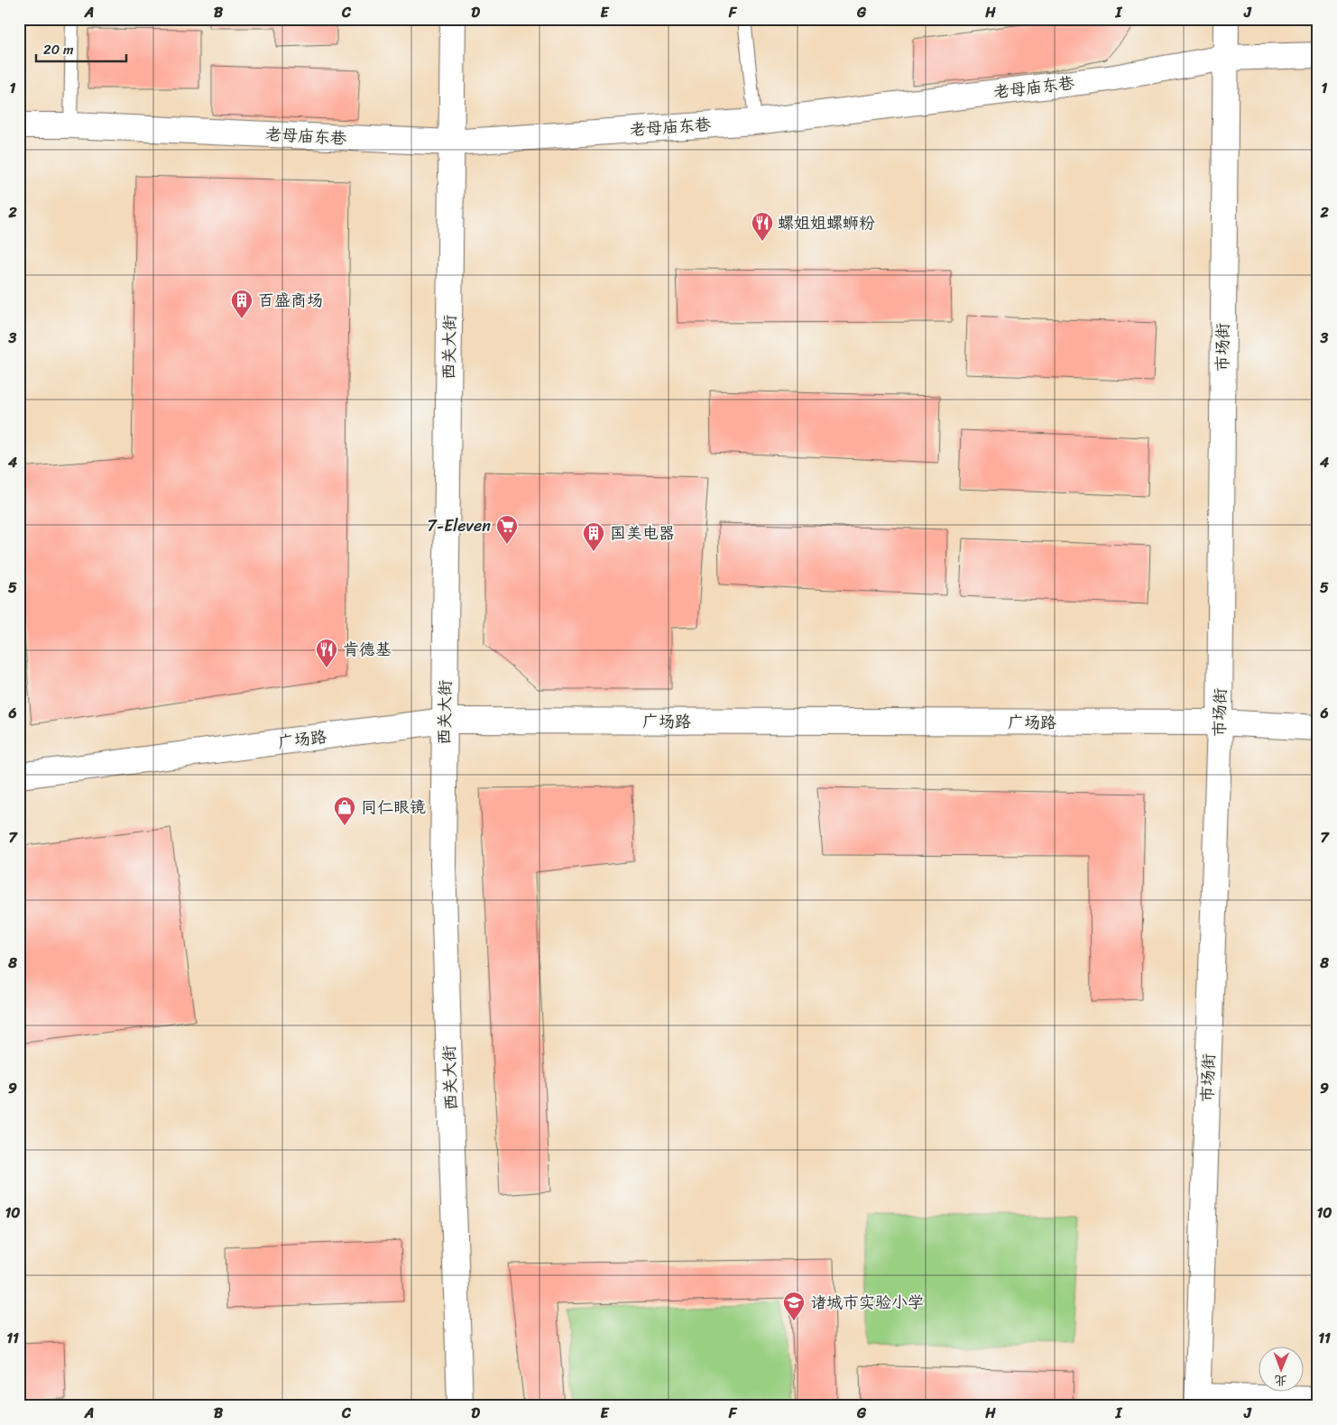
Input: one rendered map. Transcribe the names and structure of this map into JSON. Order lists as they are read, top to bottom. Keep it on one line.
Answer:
{"streets":{"street":["老母庙东巷","西关大街","市场街","广场路"]},"crossings":[["老母庙东巷","西关大街"],["老母庙东巷","市场街"],["西关大街","广场路"],["市场街","广场路"]],"places":{"restaurant":["螺姐姐螺蛳粉","肯德基"],"building":["百盛商场","国美电器"],"supermarket":["7-Eleven"],"shop":["同仁眼镜"],"school or university":["诸城市实验小学"]},"scale_bar":"20 m","north":"bottom","grid":{"columns":["A","B","C","D","E","F","G","H","I","J"],"rows":["1","2","3","4","5","6","7","8","9","10","11"]}}
